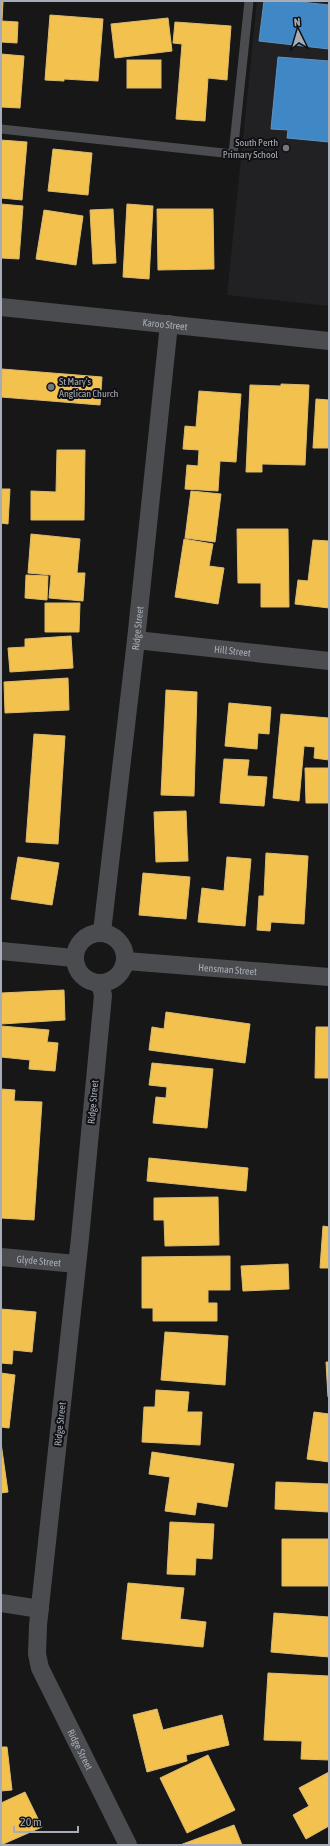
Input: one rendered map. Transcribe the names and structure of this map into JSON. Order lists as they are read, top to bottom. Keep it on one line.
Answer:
{"streets":{"street":["Karoo Street","Ridge Street","Hill Street","Hensman Street","Glyde Street"]},"crossings":[["Karoo Street","Ridge Street"],["Ridge Street","Hill Street"],["Ridge Street","Hensman Street"],["Ridge Street","Glyde Street"]],"places":["South Perth Primary School","St Mary's Anglican Church"],"scale_bar":"20 m","north":"top"}
